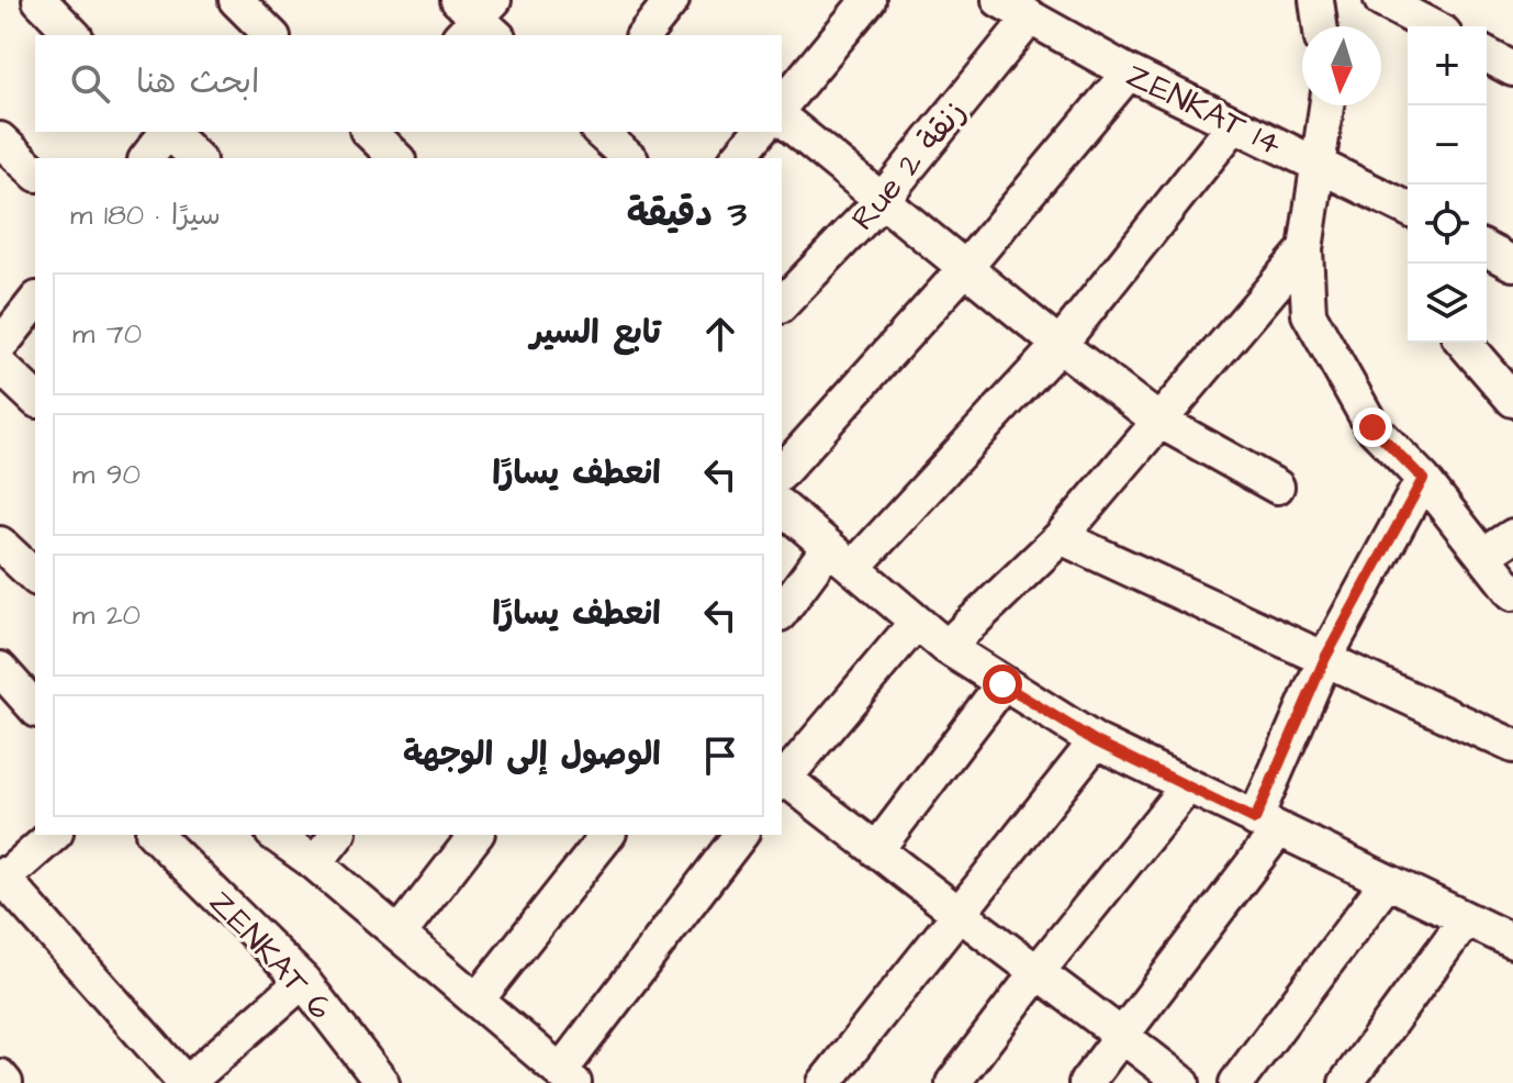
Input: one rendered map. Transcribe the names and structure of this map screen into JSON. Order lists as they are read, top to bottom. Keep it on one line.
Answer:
{"streets":{"street":["ZENKAT 14","Rue 2 زنقة","ZENKAT 6"]},"crossings":[["ZENKAT 14","Rue 2 زنقة"]],"north":"bottom","page":{"map_buttons":["+","−"],"search":"ابحث هنا","heading":["3 دقيقة","سيرًا · 180 m"],"list":[["تابع السير","70 m"],["انعطف يسارًا","90 m"],["انعطف يسارًا","20 m"],"الوصول إلى الوجهة"]}}
